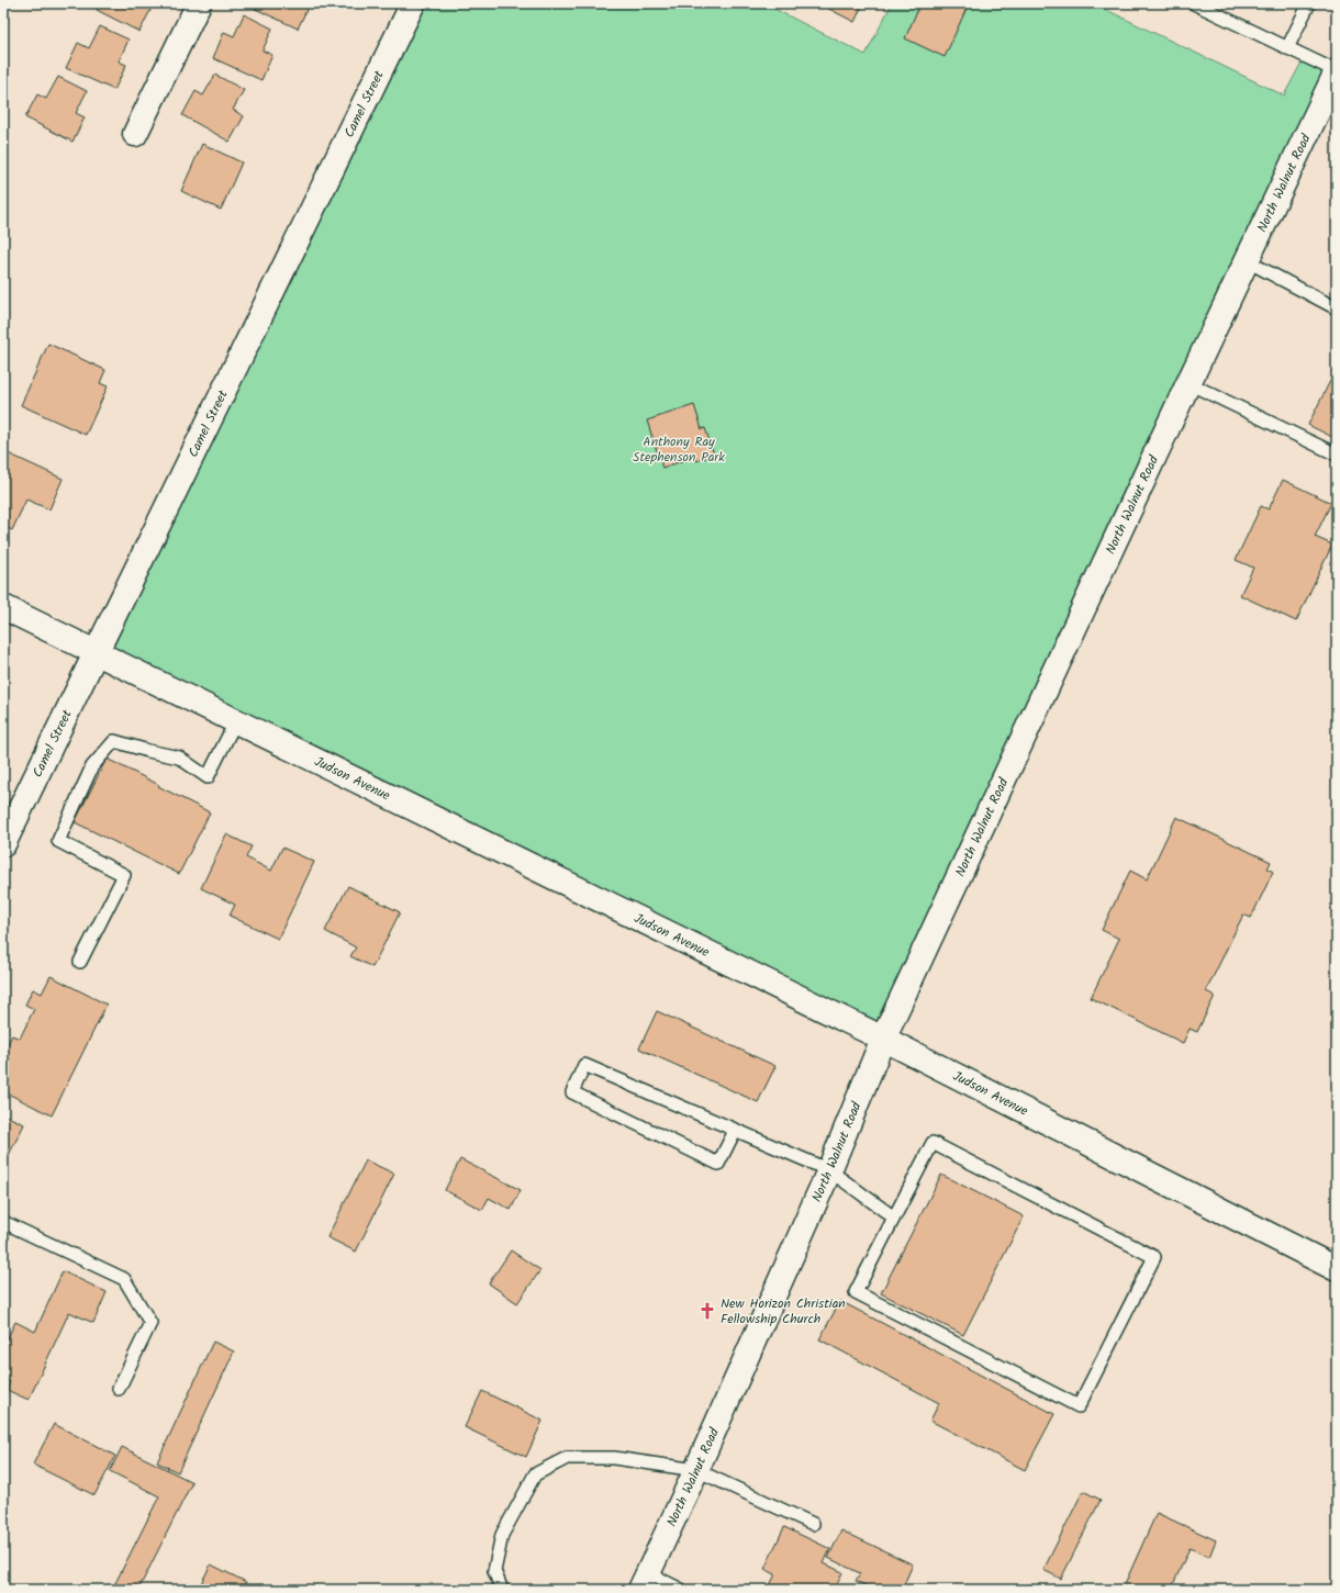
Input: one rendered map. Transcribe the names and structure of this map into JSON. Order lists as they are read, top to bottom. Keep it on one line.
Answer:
{"streets":{"street":["Camel Street","North Walnut Road","Judson Avenue"]},"crossings":[["Camel Street","Judson Avenue"],["North Walnut Road","Judson Avenue"]],"parks":["Anthony Ray Stephenson Park"],"places":{"church":["New Horizon Christian Fellowship Church"]}}
